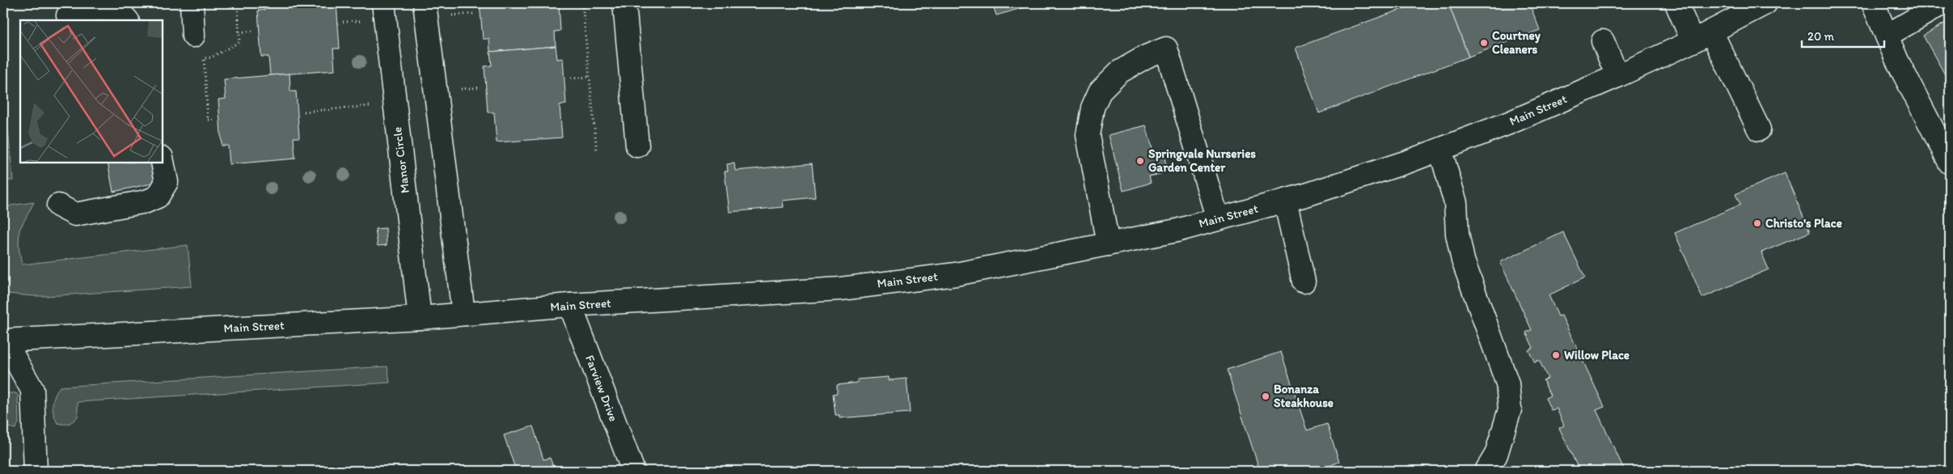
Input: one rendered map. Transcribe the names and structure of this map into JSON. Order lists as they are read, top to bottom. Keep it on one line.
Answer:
{"streets":{"main road":["Main Street","Manor Circle","Farview Drive"]},"crossings":[["Main Street","Manor Circle"],["Main Street","Farview Drive"]],"places":["Courtney Cleaners","Springvale Nurseries Garden Center","Christo's Place","Willow Place","Bonanza Steakhouse"],"scale_bar":"20 m"}
